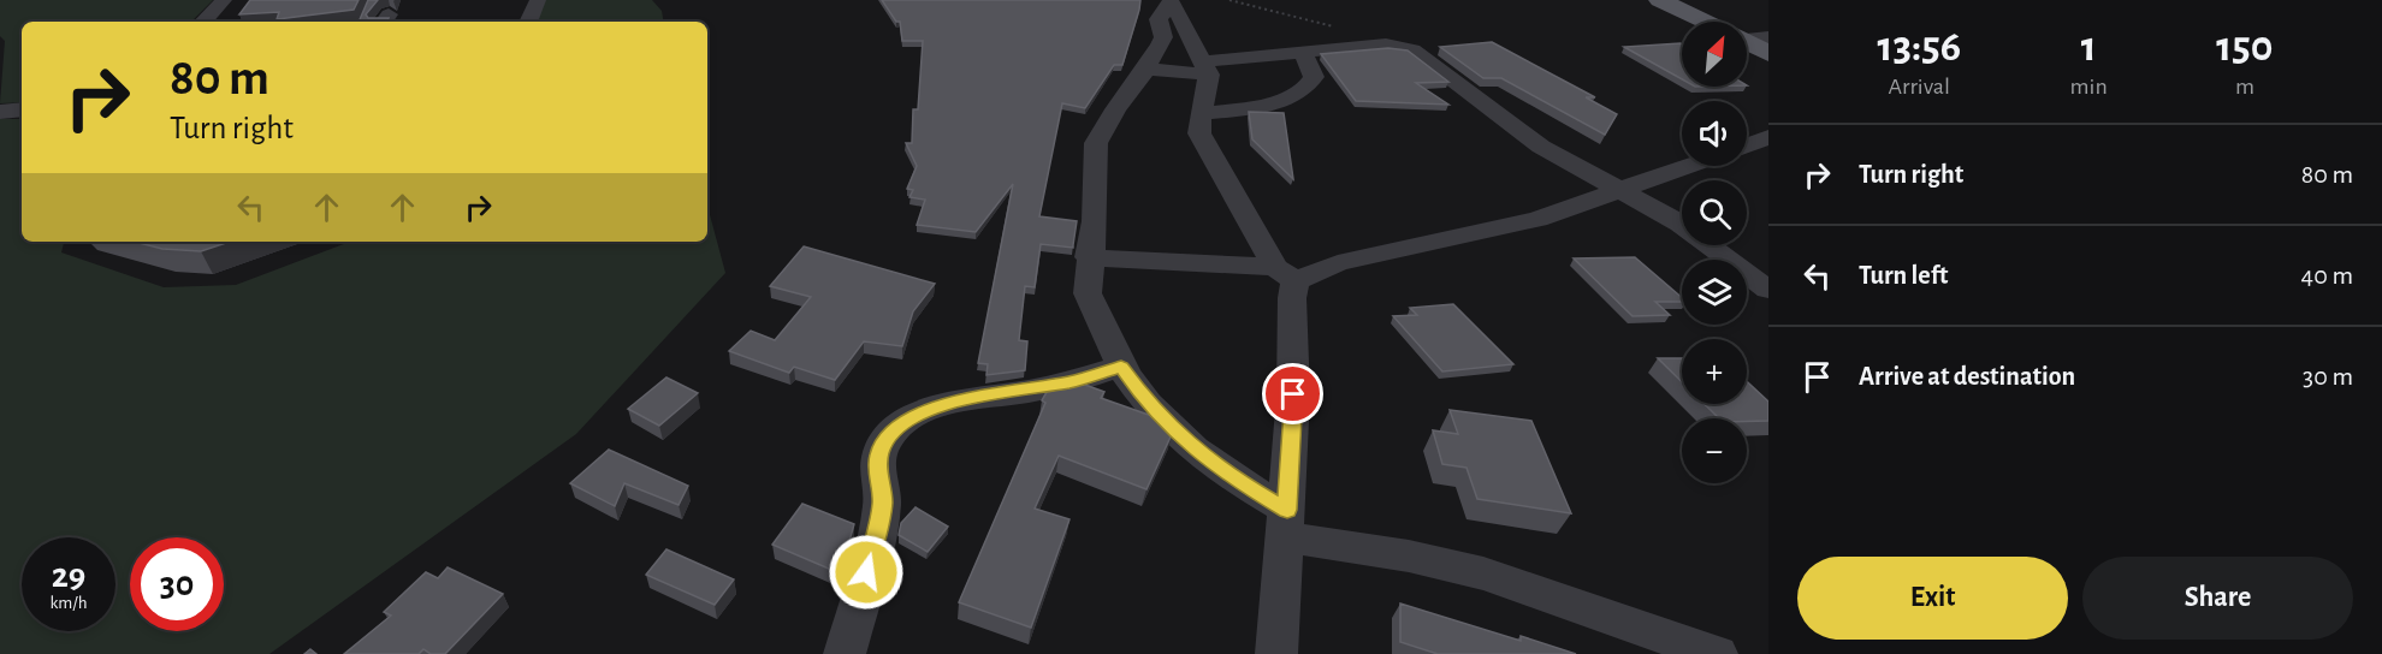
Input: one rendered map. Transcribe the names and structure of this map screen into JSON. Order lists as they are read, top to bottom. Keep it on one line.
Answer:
{"north":"top right","page":{"eta":["13:56","Arrival","1","min","150","m"],"map_buttons":["+","−"],"turn":["80 m","Turn right"],"list":[{"name":"Turn right","value":"80 m"},{"name":"Turn left","value":"40 m"},{"name":"Arrive at destination","value":"30 m"}],"speed":"29 km/h","limit":"30","buttons":["Exit","Share"]}}
